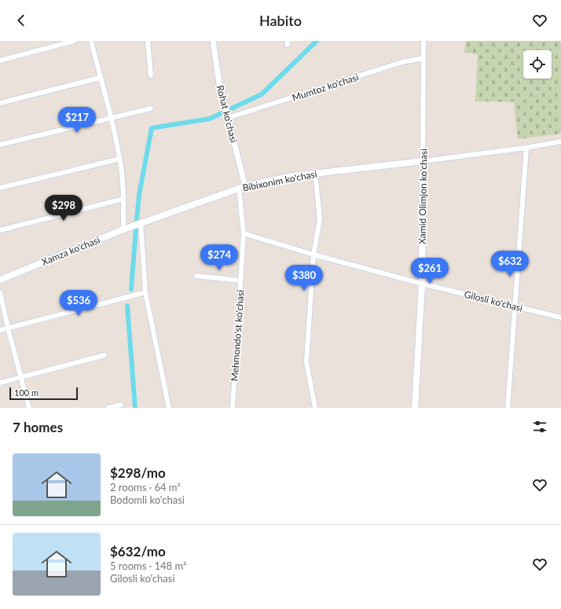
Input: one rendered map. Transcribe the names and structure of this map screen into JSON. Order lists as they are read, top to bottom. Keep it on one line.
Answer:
{"streets":{"main road":["Bibixonim ko'chasi","Xamid Olimjon ko'chasi","Xamza ko'chasi"],"street":["Mumtoz ko'chasi","Rohat ko'chasi","Gilosli ko'chasi","Mehmondo'st ko'chasi"]},"crossings":[["Mumtoz ko'chasi","Rohat ko'chasi"],["Mumtoz ko'chasi","Xamid Olimjon ko'chasi"],["Rohat ko'chasi","Bibixonim ko'chasi"],["Rohat ko'chasi","Mehmondo'st ko'chasi"],["Bibixonim ko'chasi","Xamid Olimjon ko'chasi"],["Bibixonim ko'chasi","Xamza ko'chasi"],["Bibixonim ko'chasi","Mehmondo'st ko'chasi"],["Xamid Olimjon ko'chasi","Gilosli ko'chasi"],["Gilosli ko'chasi","Mehmondo'st ko'chasi"]],"scale_bar":"100 m","page":{"header":"Habito","price":["$217","$298","$274","$632","$261","$380","$536"],"scale":"100 m","heading":"7 homes","list":[{"name":"$298/mo","note":"2 rooms · 64 m² · Bodomli ko'chasi"},{"name":"$632/mo","note":"5 rooms · 148 m² · Gilosli ko'chasi"}]}}
